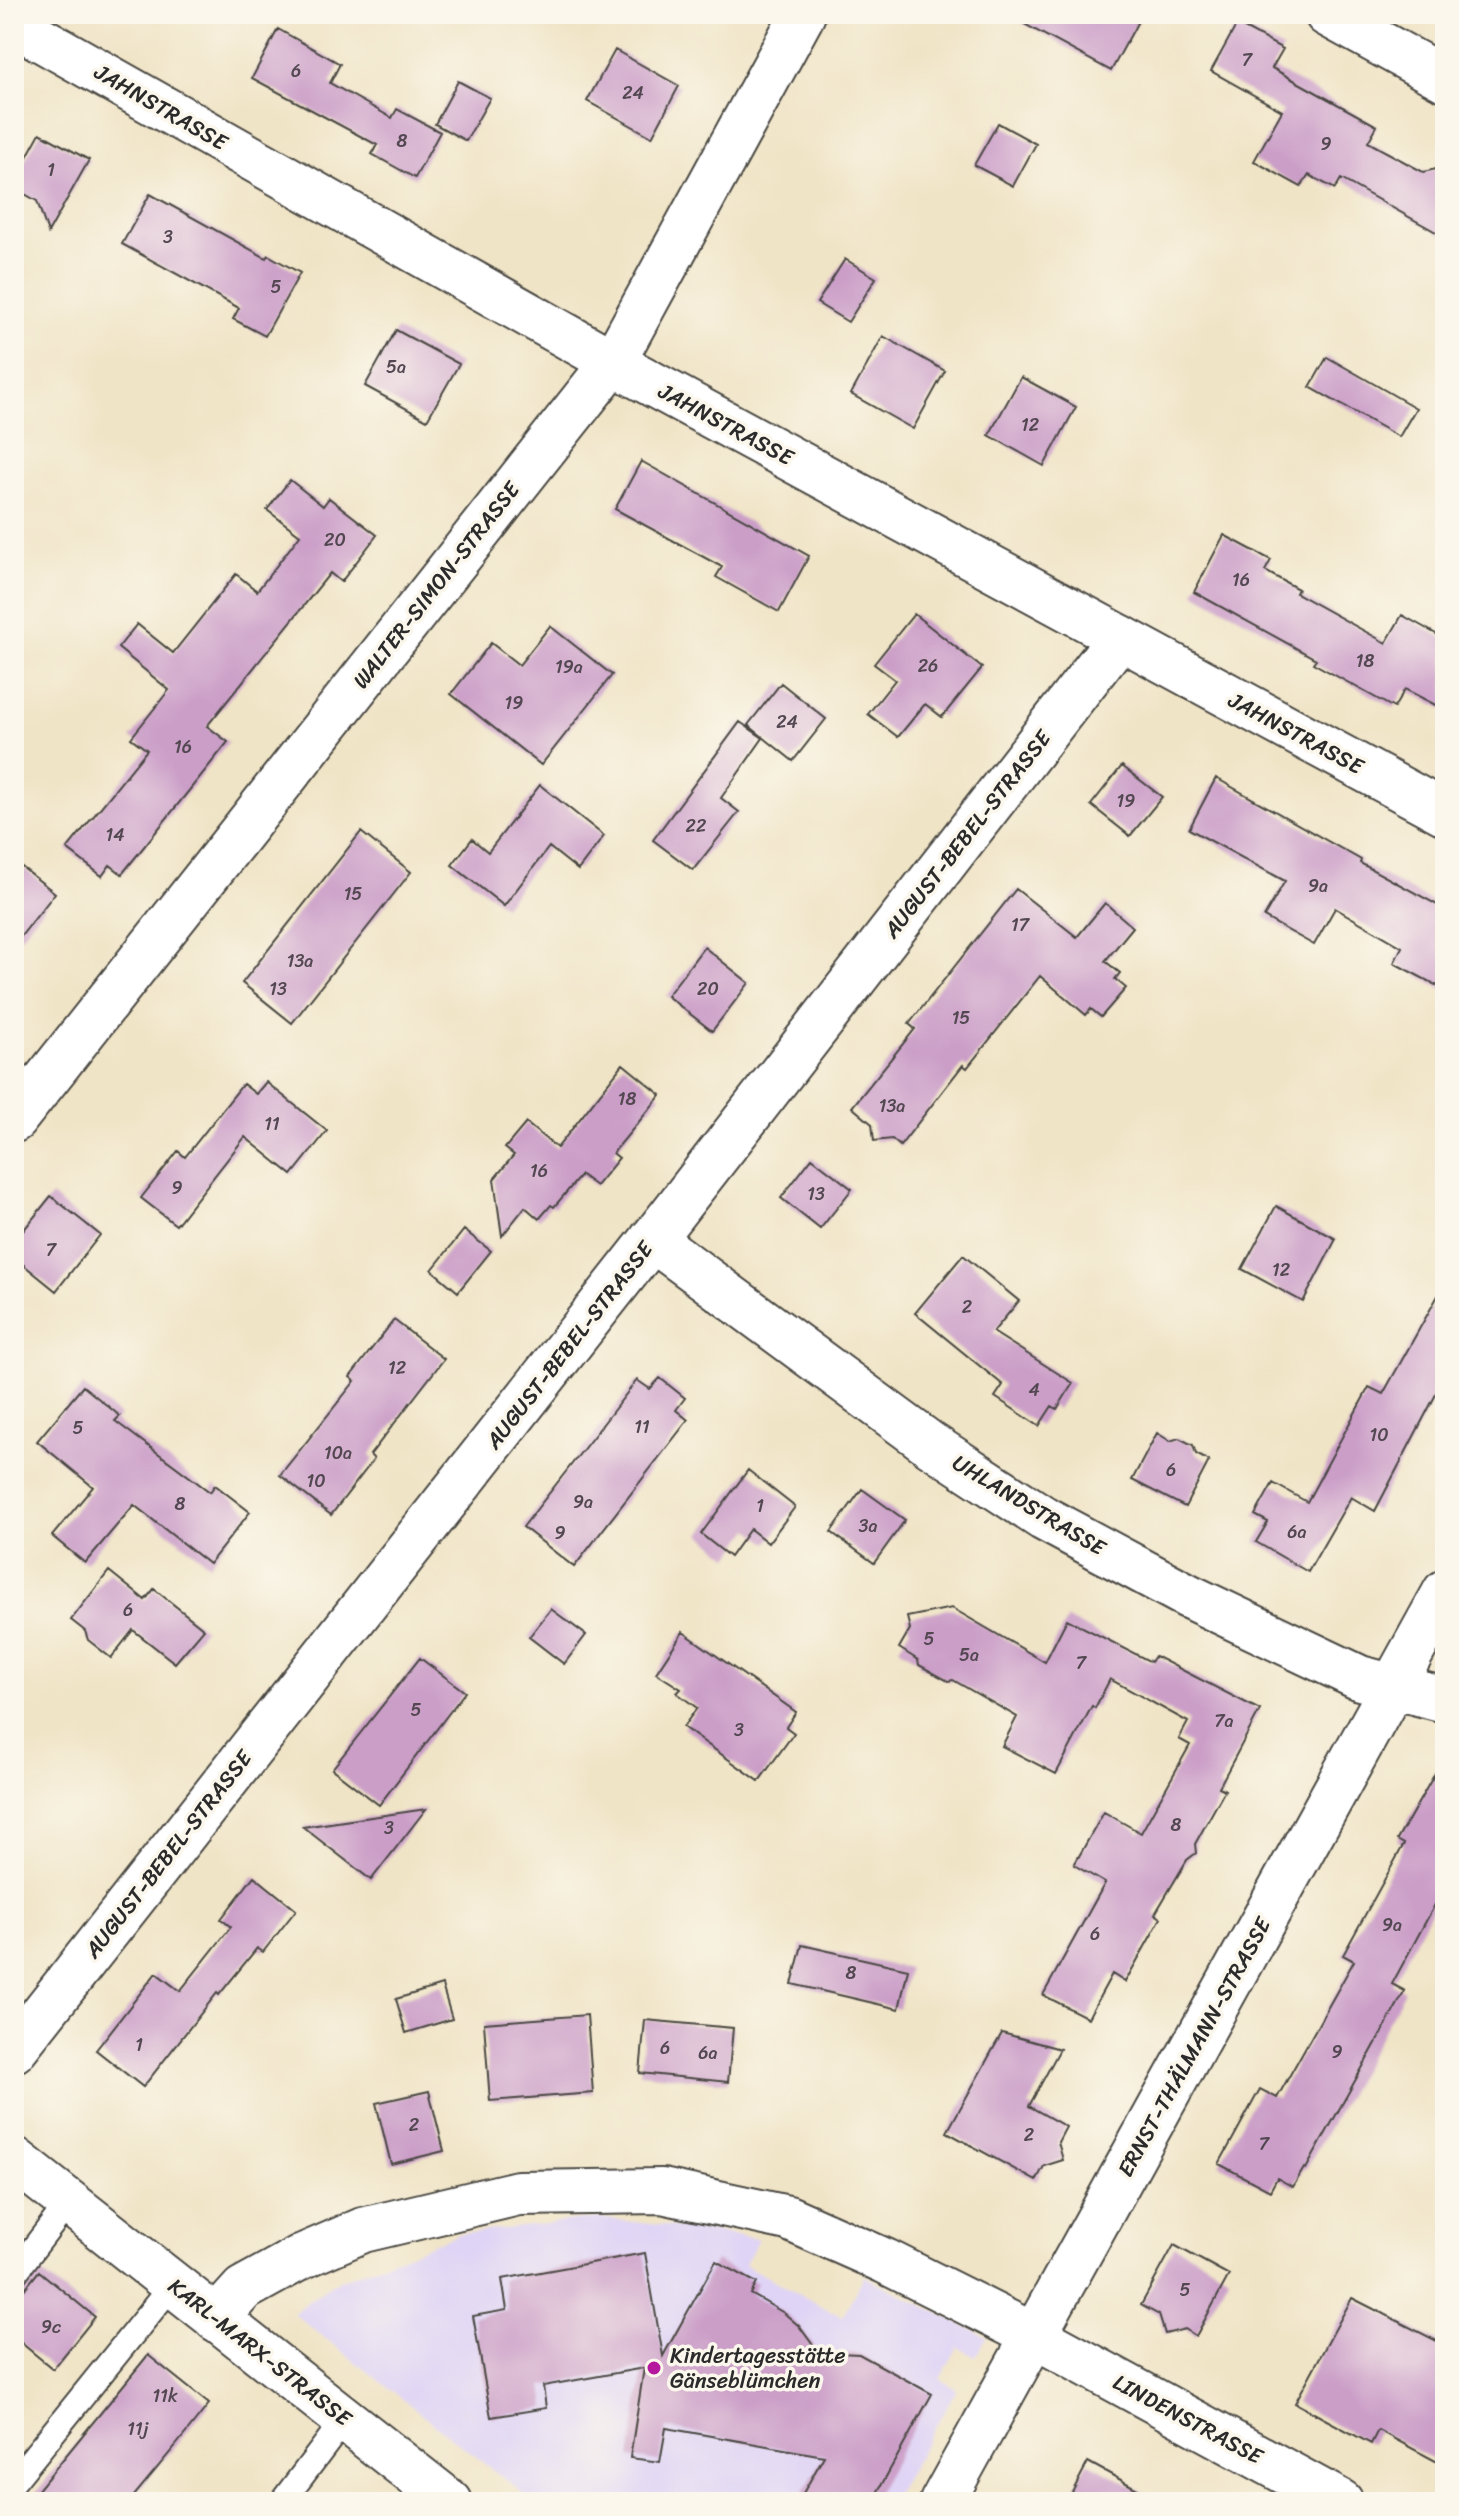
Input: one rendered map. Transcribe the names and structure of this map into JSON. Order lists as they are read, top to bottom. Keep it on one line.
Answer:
{"streets":{"street":["JAHNSTRASSE","WALTER-SIMON-STRASSE","AUGUST-BEBEL-STRASSE","UHLANDSTRASSE","ERNST-THÄLMANN-STRASSE","KARL-MARX-STRASSE","LINDENSTRASSE"]},"crossings":[["JAHNSTRASSE","WALTER-SIMON-STRASSE"],["JAHNSTRASSE","AUGUST-BEBEL-STRASSE"],["AUGUST-BEBEL-STRASSE","UHLANDSTRASSE"],["UHLANDSTRASSE","ERNST-THÄLMANN-STRASSE"],["ERNST-THÄLMANN-STRASSE","LINDENSTRASSE"],["KARL-MARX-STRASSE","LINDENSTRASSE"]],"places":["Kindertagesstätte Gänseblümchen"],"house_numbers":["7","6","24","8","9","1","3","5","5a","12","20","16","18","26","19a","19","24","16","19","22","14","9a","15","17","13a","13","20","15","18","13a","11","16","9","13","7","12","2","12","4","11","5","10","10a","6","10","9a","8","1","3a","6a","9","6","5","5a","7","5","7a","3","8","3","9a","6","8","1","6","9","6a","2","2","7","5","9c","11k","11j"]}
